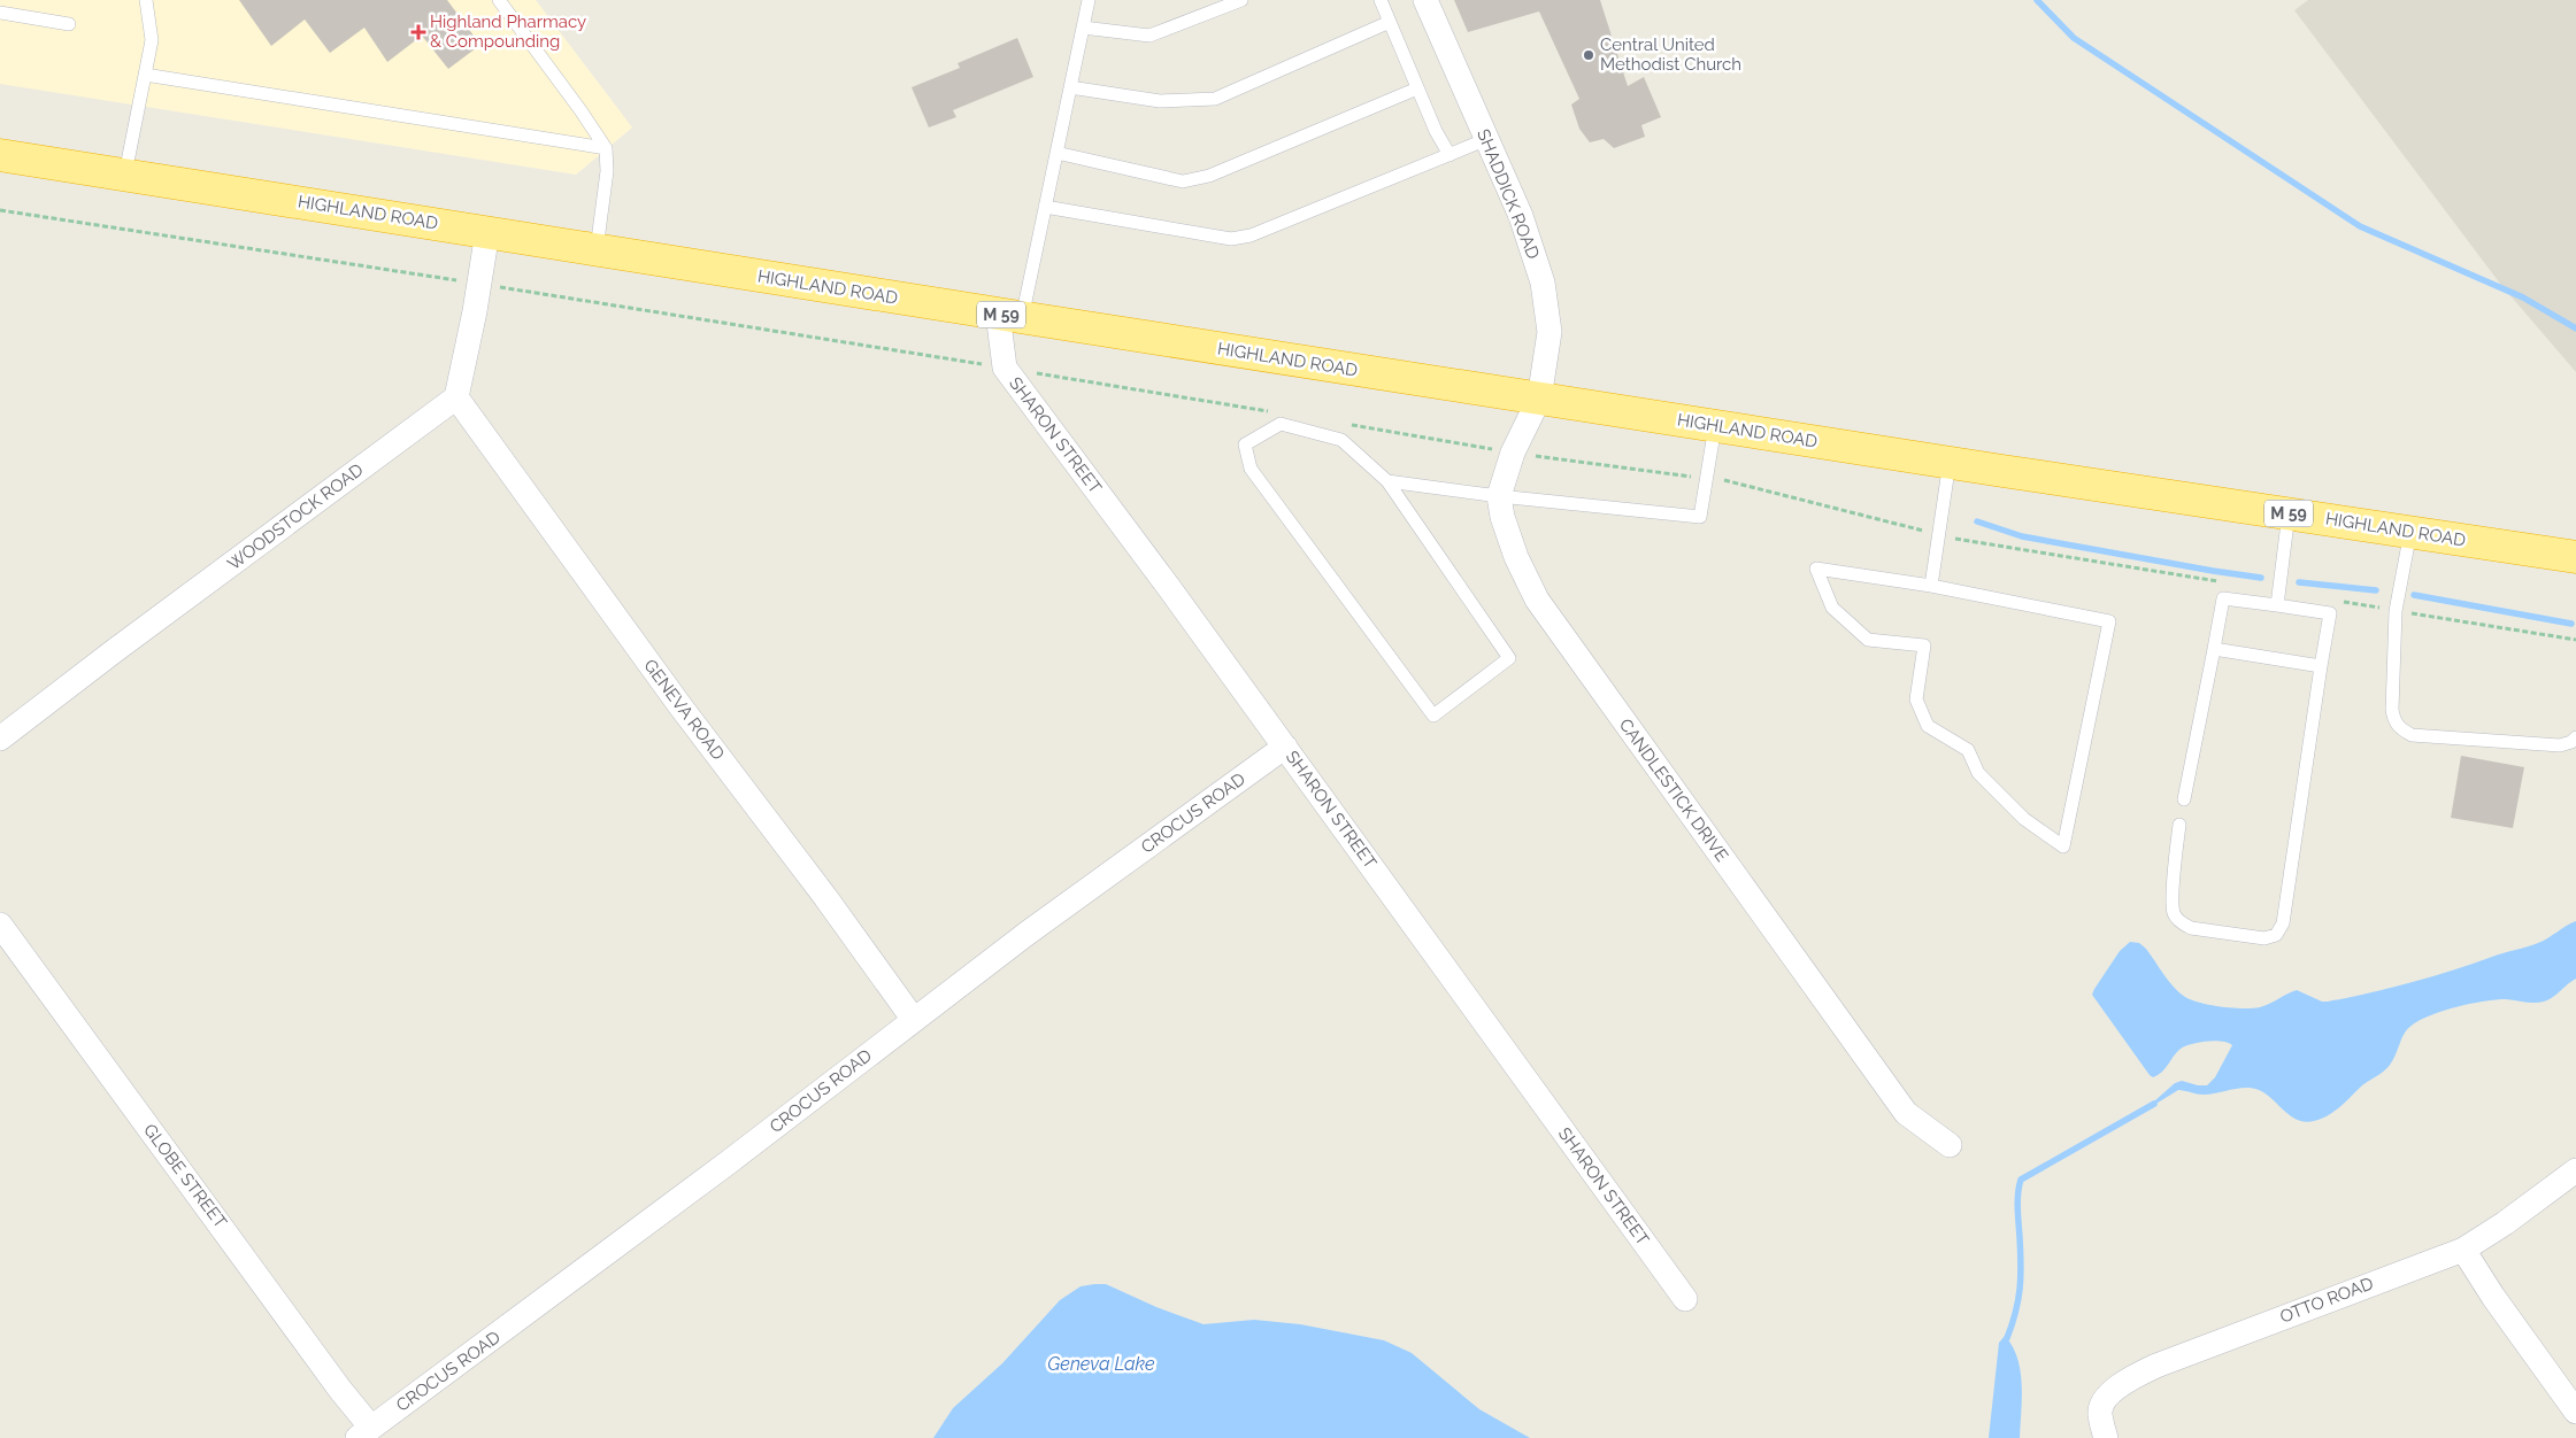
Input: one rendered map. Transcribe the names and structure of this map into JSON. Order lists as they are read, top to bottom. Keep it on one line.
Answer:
{"streets":{"highway":["HIGHLAND ROAD","M 59"],"street":["SHADDICK ROAD","SHARON STREET","WOODSTOCK ROAD","GENEVA ROAD","CANDLESTICK DRIVE","CROCUS ROAD","GLOBE STREET","OTTO ROAD"]},"crossings":[["SHADDICK ROAD","HIGHLAND ROAD"],["SHADDICK ROAD","CANDLESTICK DRIVE"],["HIGHLAND ROAD","SHARON STREET"],["HIGHLAND ROAD","CANDLESTICK DRIVE"],["SHARON STREET","CROCUS ROAD"],["WOODSTOCK ROAD","GENEVA ROAD"],["GENEVA ROAD","CROCUS ROAD"],["CROCUS ROAD","GLOBE STREET"]],"water":["Geneva Lake"],"places":{"health":["Highland Pharmacy & Compounding"],"other":["Central United Methodist Church"]}}
